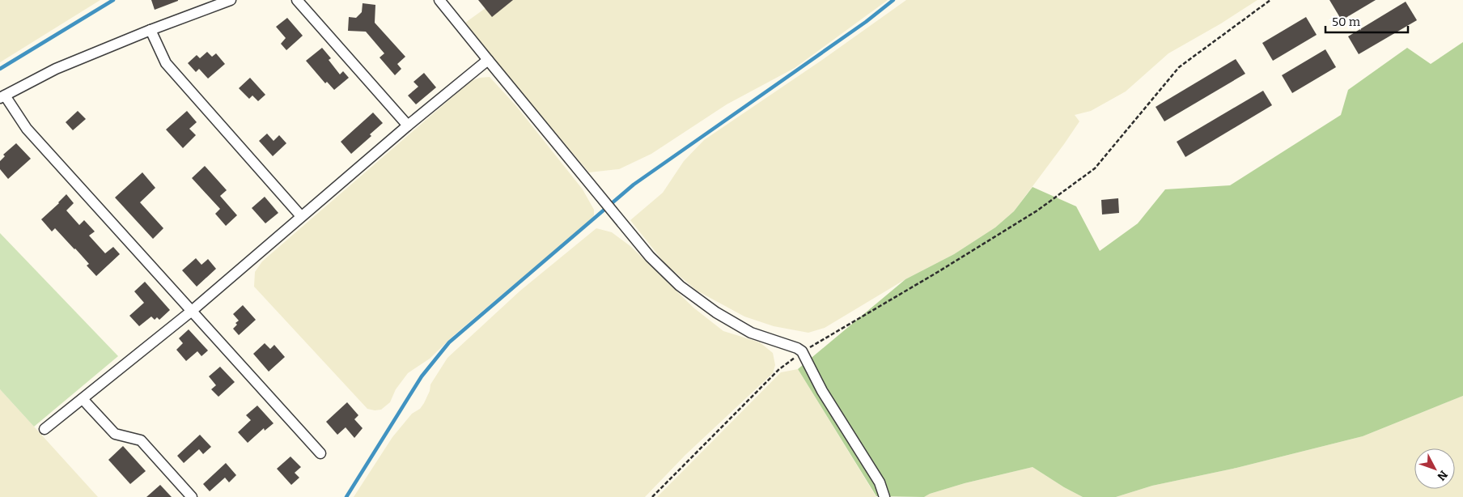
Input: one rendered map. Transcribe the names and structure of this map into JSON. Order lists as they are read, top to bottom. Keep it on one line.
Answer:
{"scale_bar":"50 m","north":"bottom right"}
